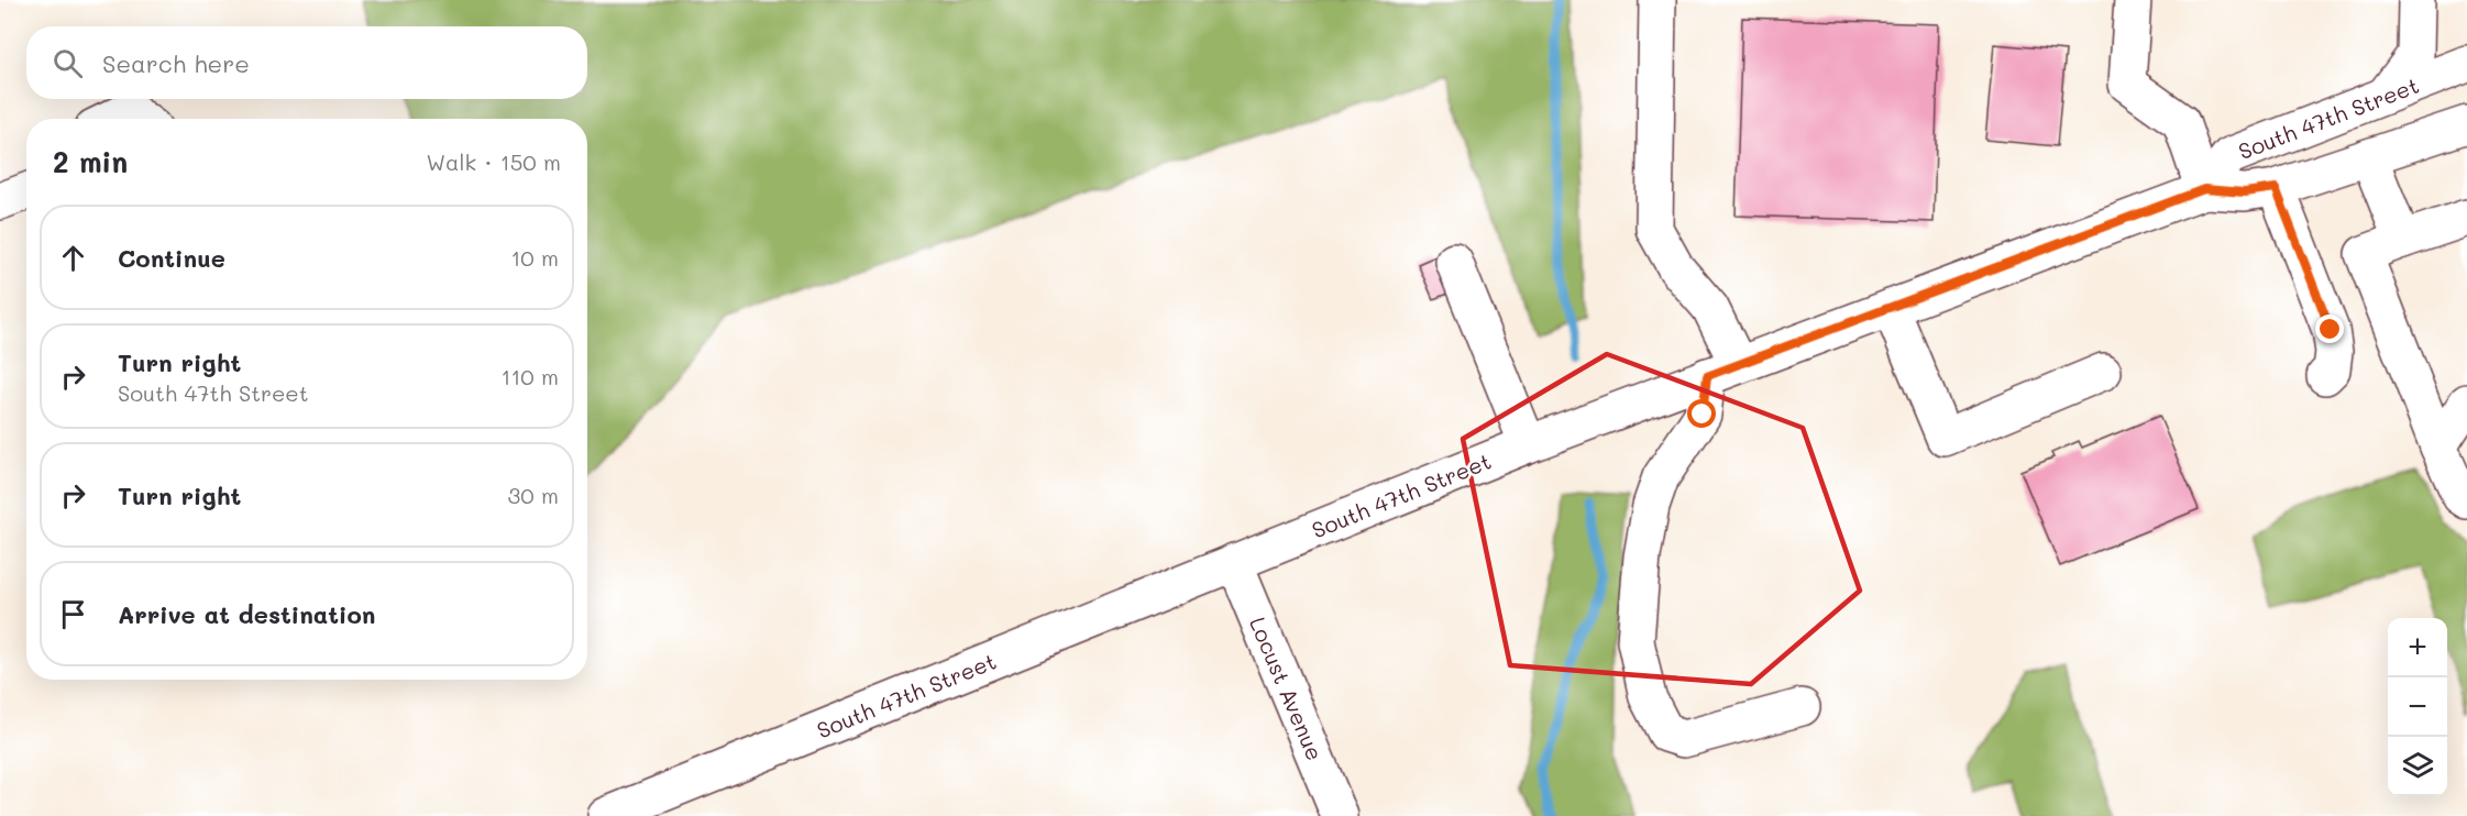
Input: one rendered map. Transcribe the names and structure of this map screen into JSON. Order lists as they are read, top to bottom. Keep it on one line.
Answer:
{"streets":{"main road":["South 47th Street","Locust Avenue"]},"crossings":[["South 47th Street","Locust Avenue"]],"page":{"search":"Search here","heading":["2 min","Walk · 150 m"],"list":[["Continue","10 m"],["Turn right","South 47th Street","110 m"],["Turn right","30 m"],"Arrive at destination"],"map_buttons":["+","−"]}}
